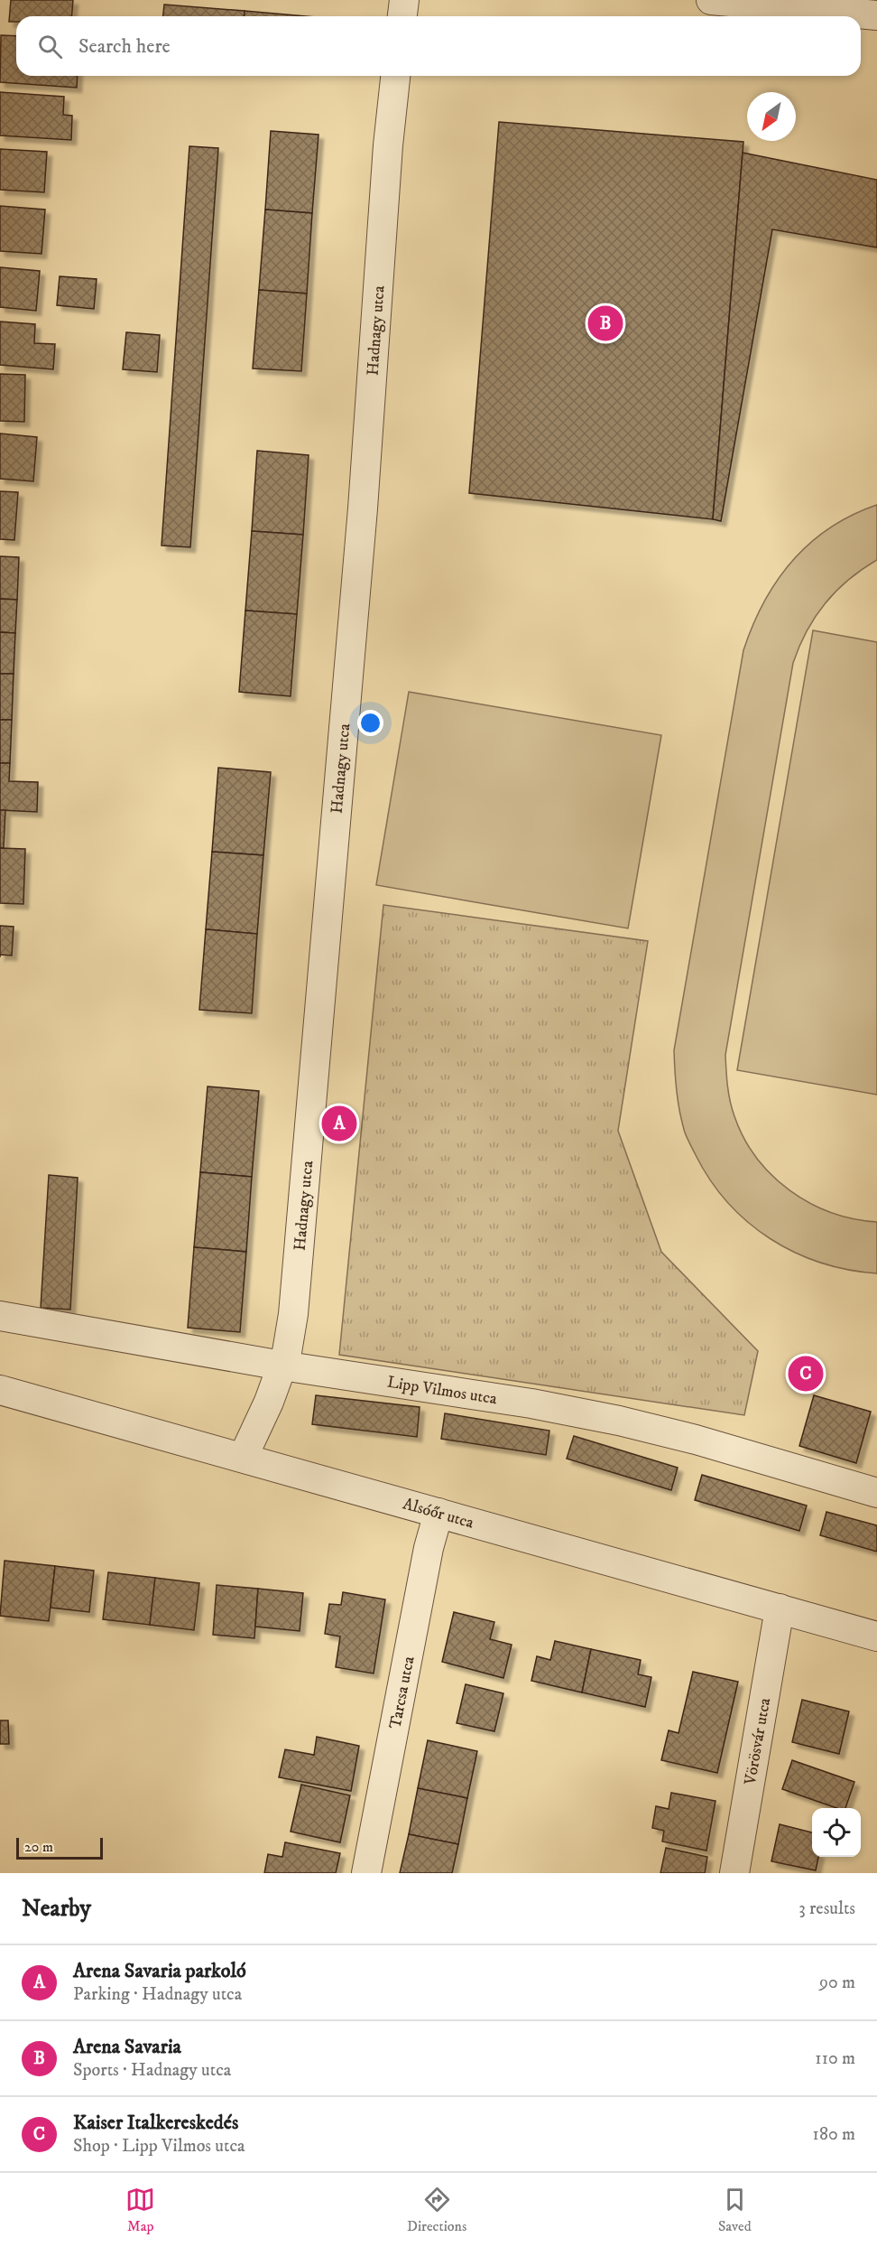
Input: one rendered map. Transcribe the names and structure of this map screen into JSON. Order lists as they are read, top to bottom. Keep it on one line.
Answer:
{"streets":{"street":["Hadnagy utca","Lipp Vilmos utca","Alsóőr utca","Tarcsa utca","Vörösvár utca"]},"crossings":[["Hadnagy utca","Lipp Vilmos utca"],["Hadnagy utca","Alsóőr utca"],["Alsóőr utca","Tarcsa utca"],["Alsóőr utca","Vörösvár utca"]],"scale_bar":"20 m","north":"bottom left","page":{"search":"Search here","pins":["B","A","C"],"scale":"20 m","heading":["Nearby","3 results"],"list":[{"mark":"A","name":"Arena Savaria parkoló","note":"Parking · Hadnagy utca","value":"90 m"},{"mark":"B","name":"Arena Savaria","note":"Sports · Hadnagy utca","value":"110 m"},{"mark":"C","name":"Kaiser Italkereskedés","note":"Shop · Lipp Vilmos utca","value":"180 m"}],"nav":["Map","Directions","Saved"]}}
